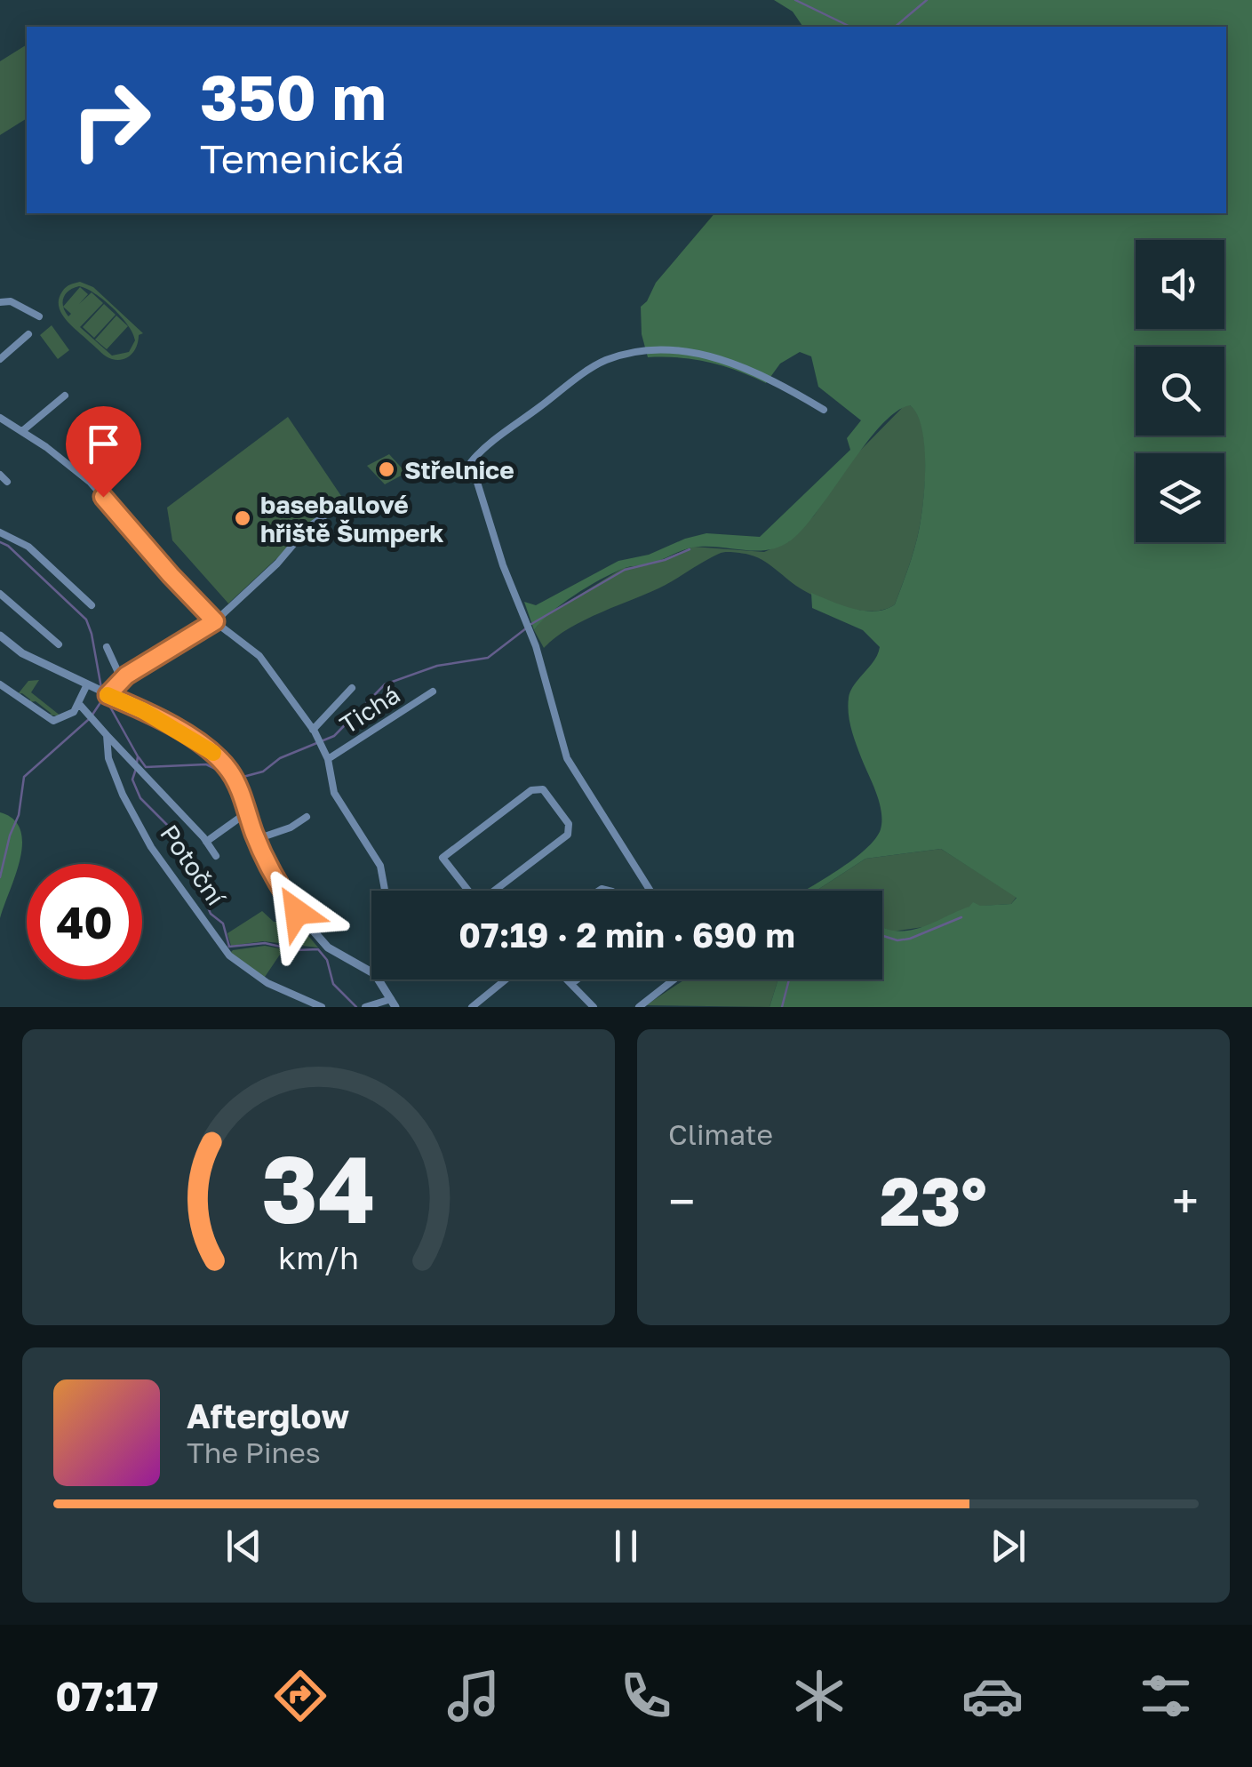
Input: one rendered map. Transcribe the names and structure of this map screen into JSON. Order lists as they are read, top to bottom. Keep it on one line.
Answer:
{"streets":{"street":["Tichá","Potoční"]},"places":["Střelnice","baseballové hřiště Šumperk"],"page":{"turn":["350 m","Temenická"],"limit":"40","trip":"07:19 · 2 min · 690 m","tile":"Climate","heat":["−","23°","+"],"song":["Afterglow","The Pines"],"tabs":"07:17","gauge":["34","km/h"]}}
